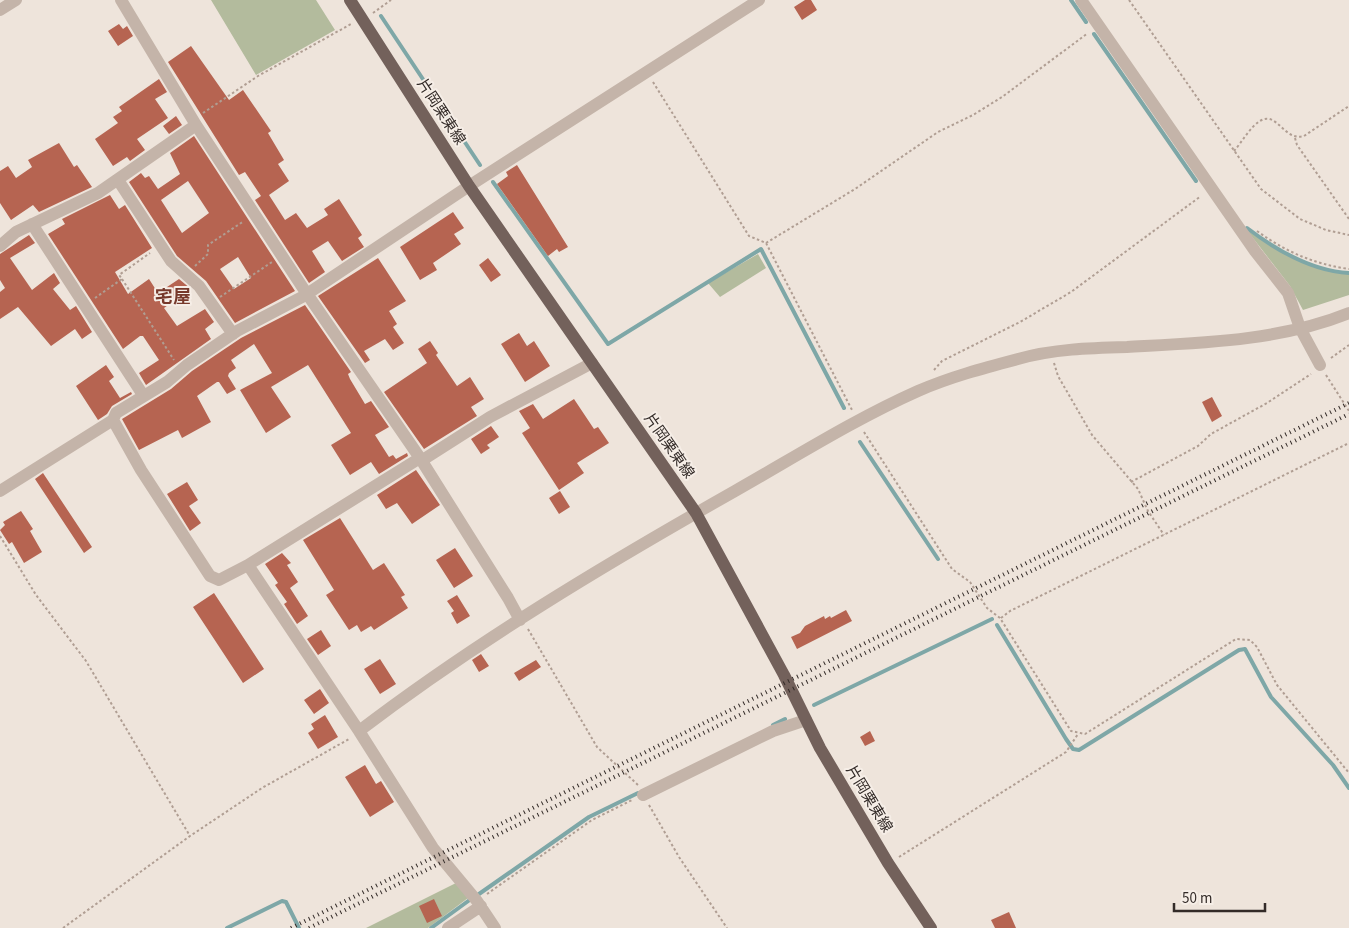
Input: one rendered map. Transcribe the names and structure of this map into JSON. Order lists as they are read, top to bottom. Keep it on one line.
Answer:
{"streets":{"main road":["片岡栗東線"]},"districts":["宅屋"],"scale_bar":"50 m"}
